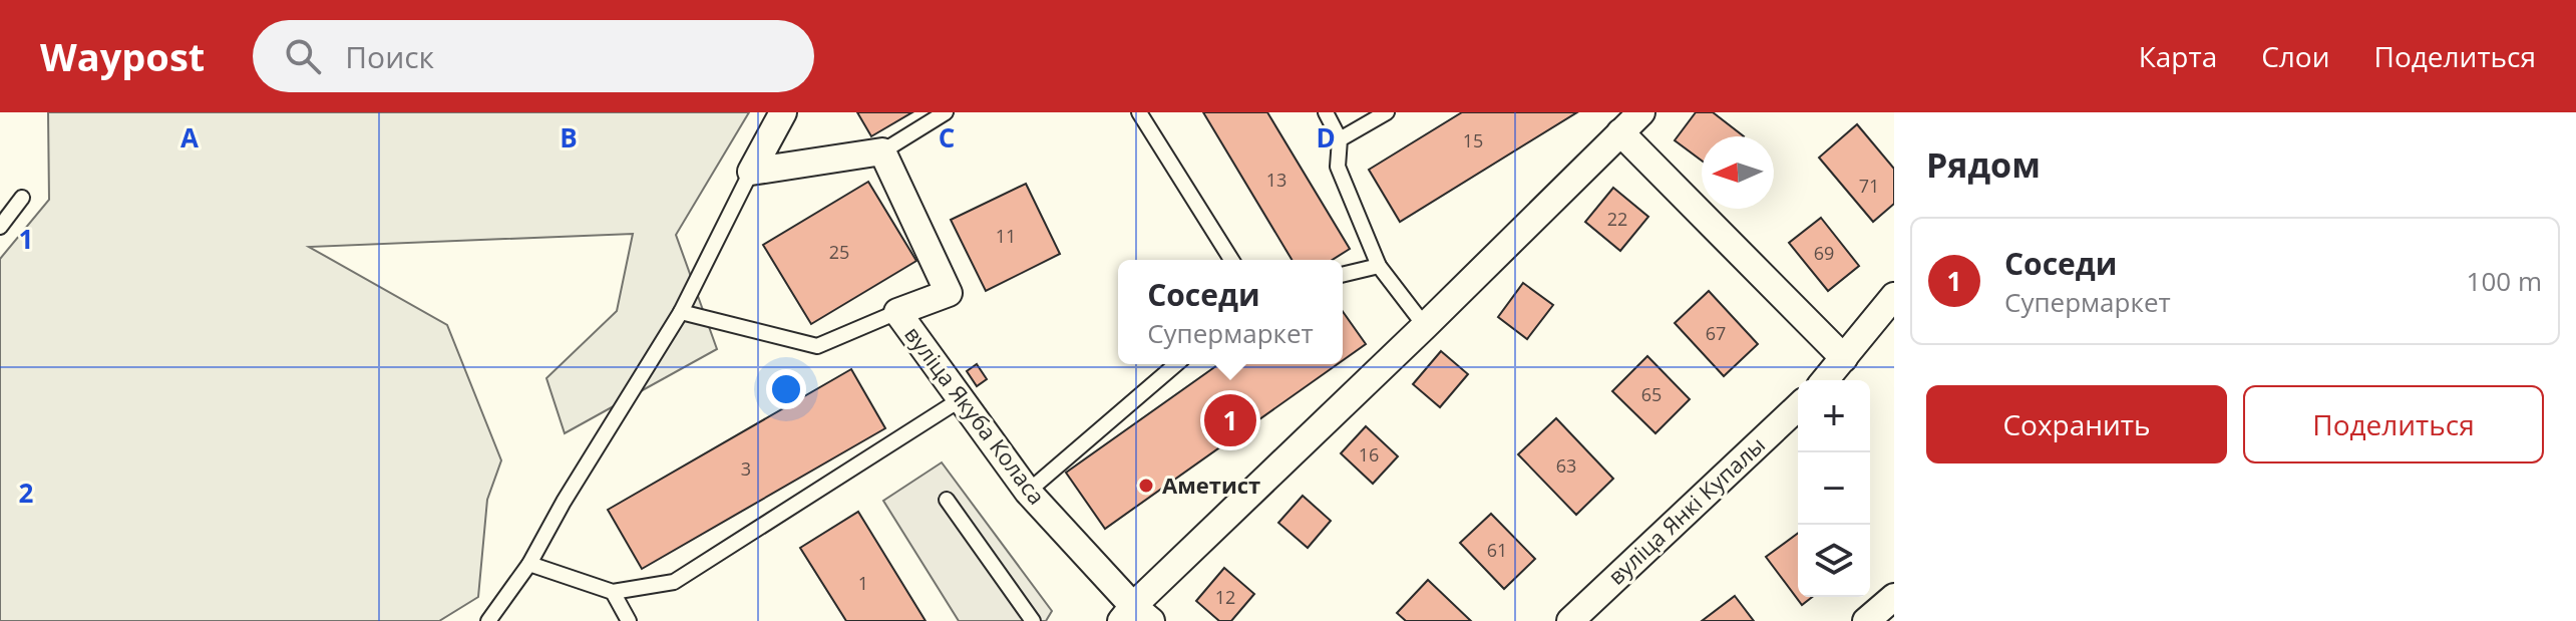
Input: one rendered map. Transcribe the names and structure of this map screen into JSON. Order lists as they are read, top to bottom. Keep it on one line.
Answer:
{"streets":{"street":["вуліца Якуба Коласа","вуліца Янкі Купалы"]},"places":["Аметист"],"house_numbers":["15","13","71","22","11","25","69","67","65","16","63","3","61","1","12"],"north":"left","page":{"header":"Waypost","search":"Поиск","nav":["Карта","Слои","Поделиться"],"heading":"Рядом","list":[{"mark":"1","name":"Соседи","note":"Супермаркет","value":"100 m"}],"popup":["Соседи","Супермаркет"],"buttons":["Сохранить","Поделиться"],"map_buttons":["+","−"],"pins":"1"},"grid":{"columns":["A","B","C","D"],"rows":["1","2"]}}
